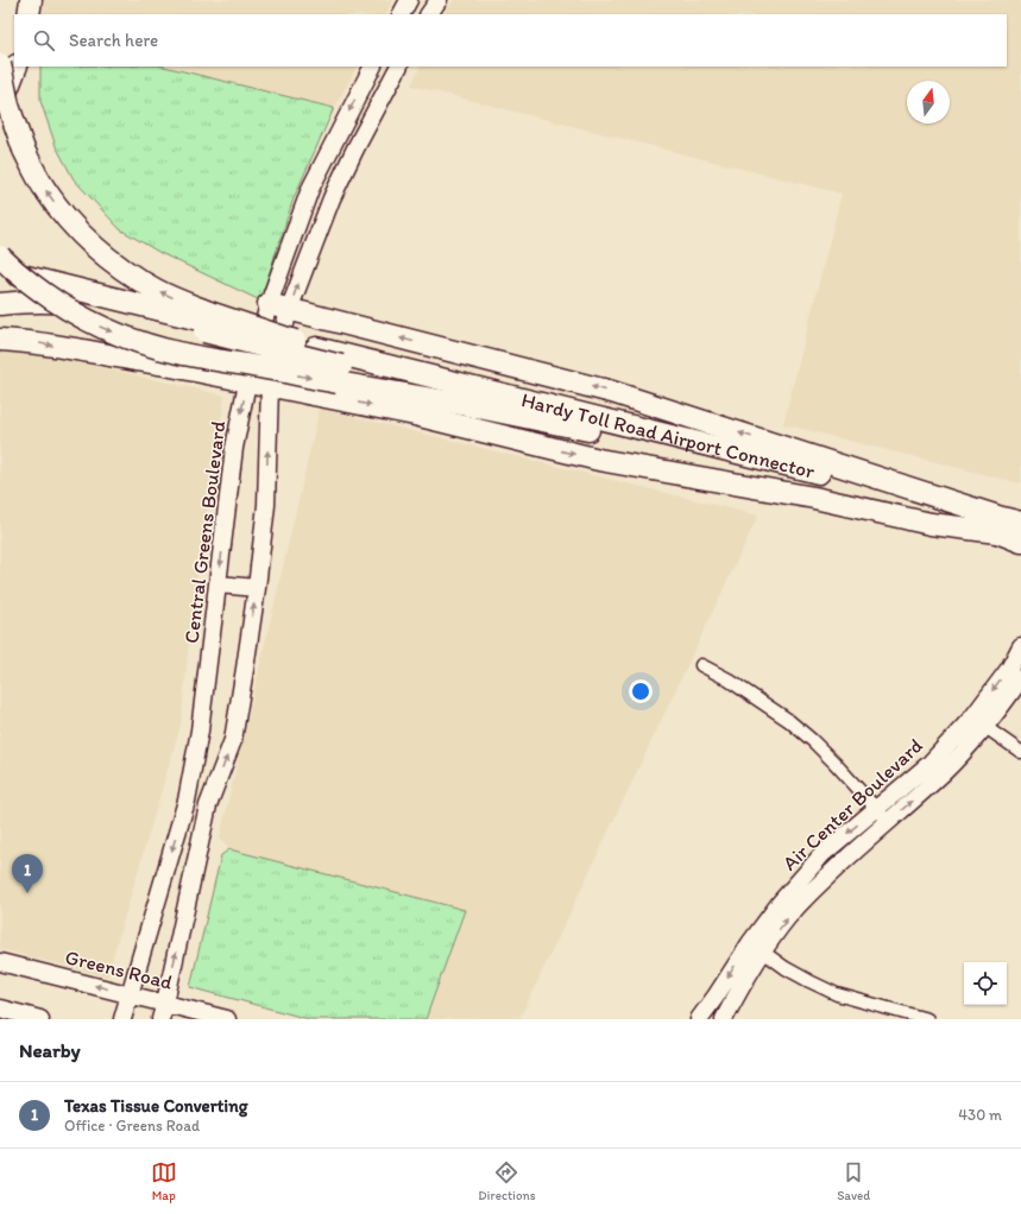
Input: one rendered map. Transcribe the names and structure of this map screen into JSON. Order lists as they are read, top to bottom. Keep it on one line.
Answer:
{"streets":{"highway":["Hardy Toll Road Airport Connector"],"street":["Central Greens Boulevard","Air Center Boulevard","Greens Road"]},"crossings":[["Central Greens Boulevard","Greens Road"]],"north":"top","page":{"search":"Search here","pins":"1","heading":"Nearby","list":[{"mark":"1","name":"Texas Tissue Converting","note":"Office · Greens Road","value":"430 m"}],"nav":["Map","Directions","Saved"]}}
